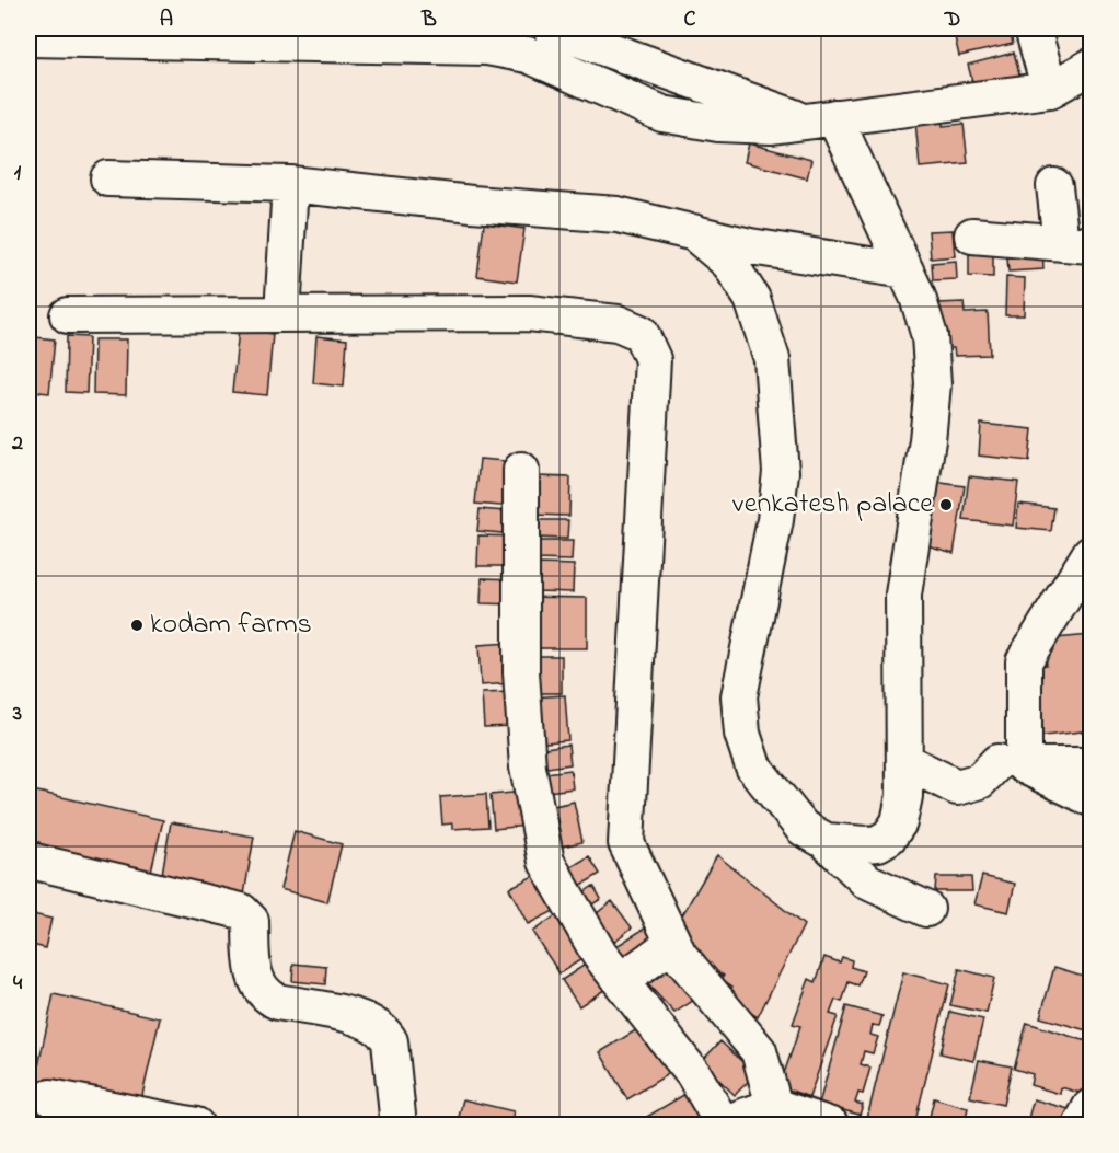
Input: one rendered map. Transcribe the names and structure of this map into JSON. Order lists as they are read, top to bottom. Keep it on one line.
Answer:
{"places":["venkatesh palace","kodam farms"],"grid":{"columns":["A","B","C","D"],"rows":["1","2","3","4"]}}
